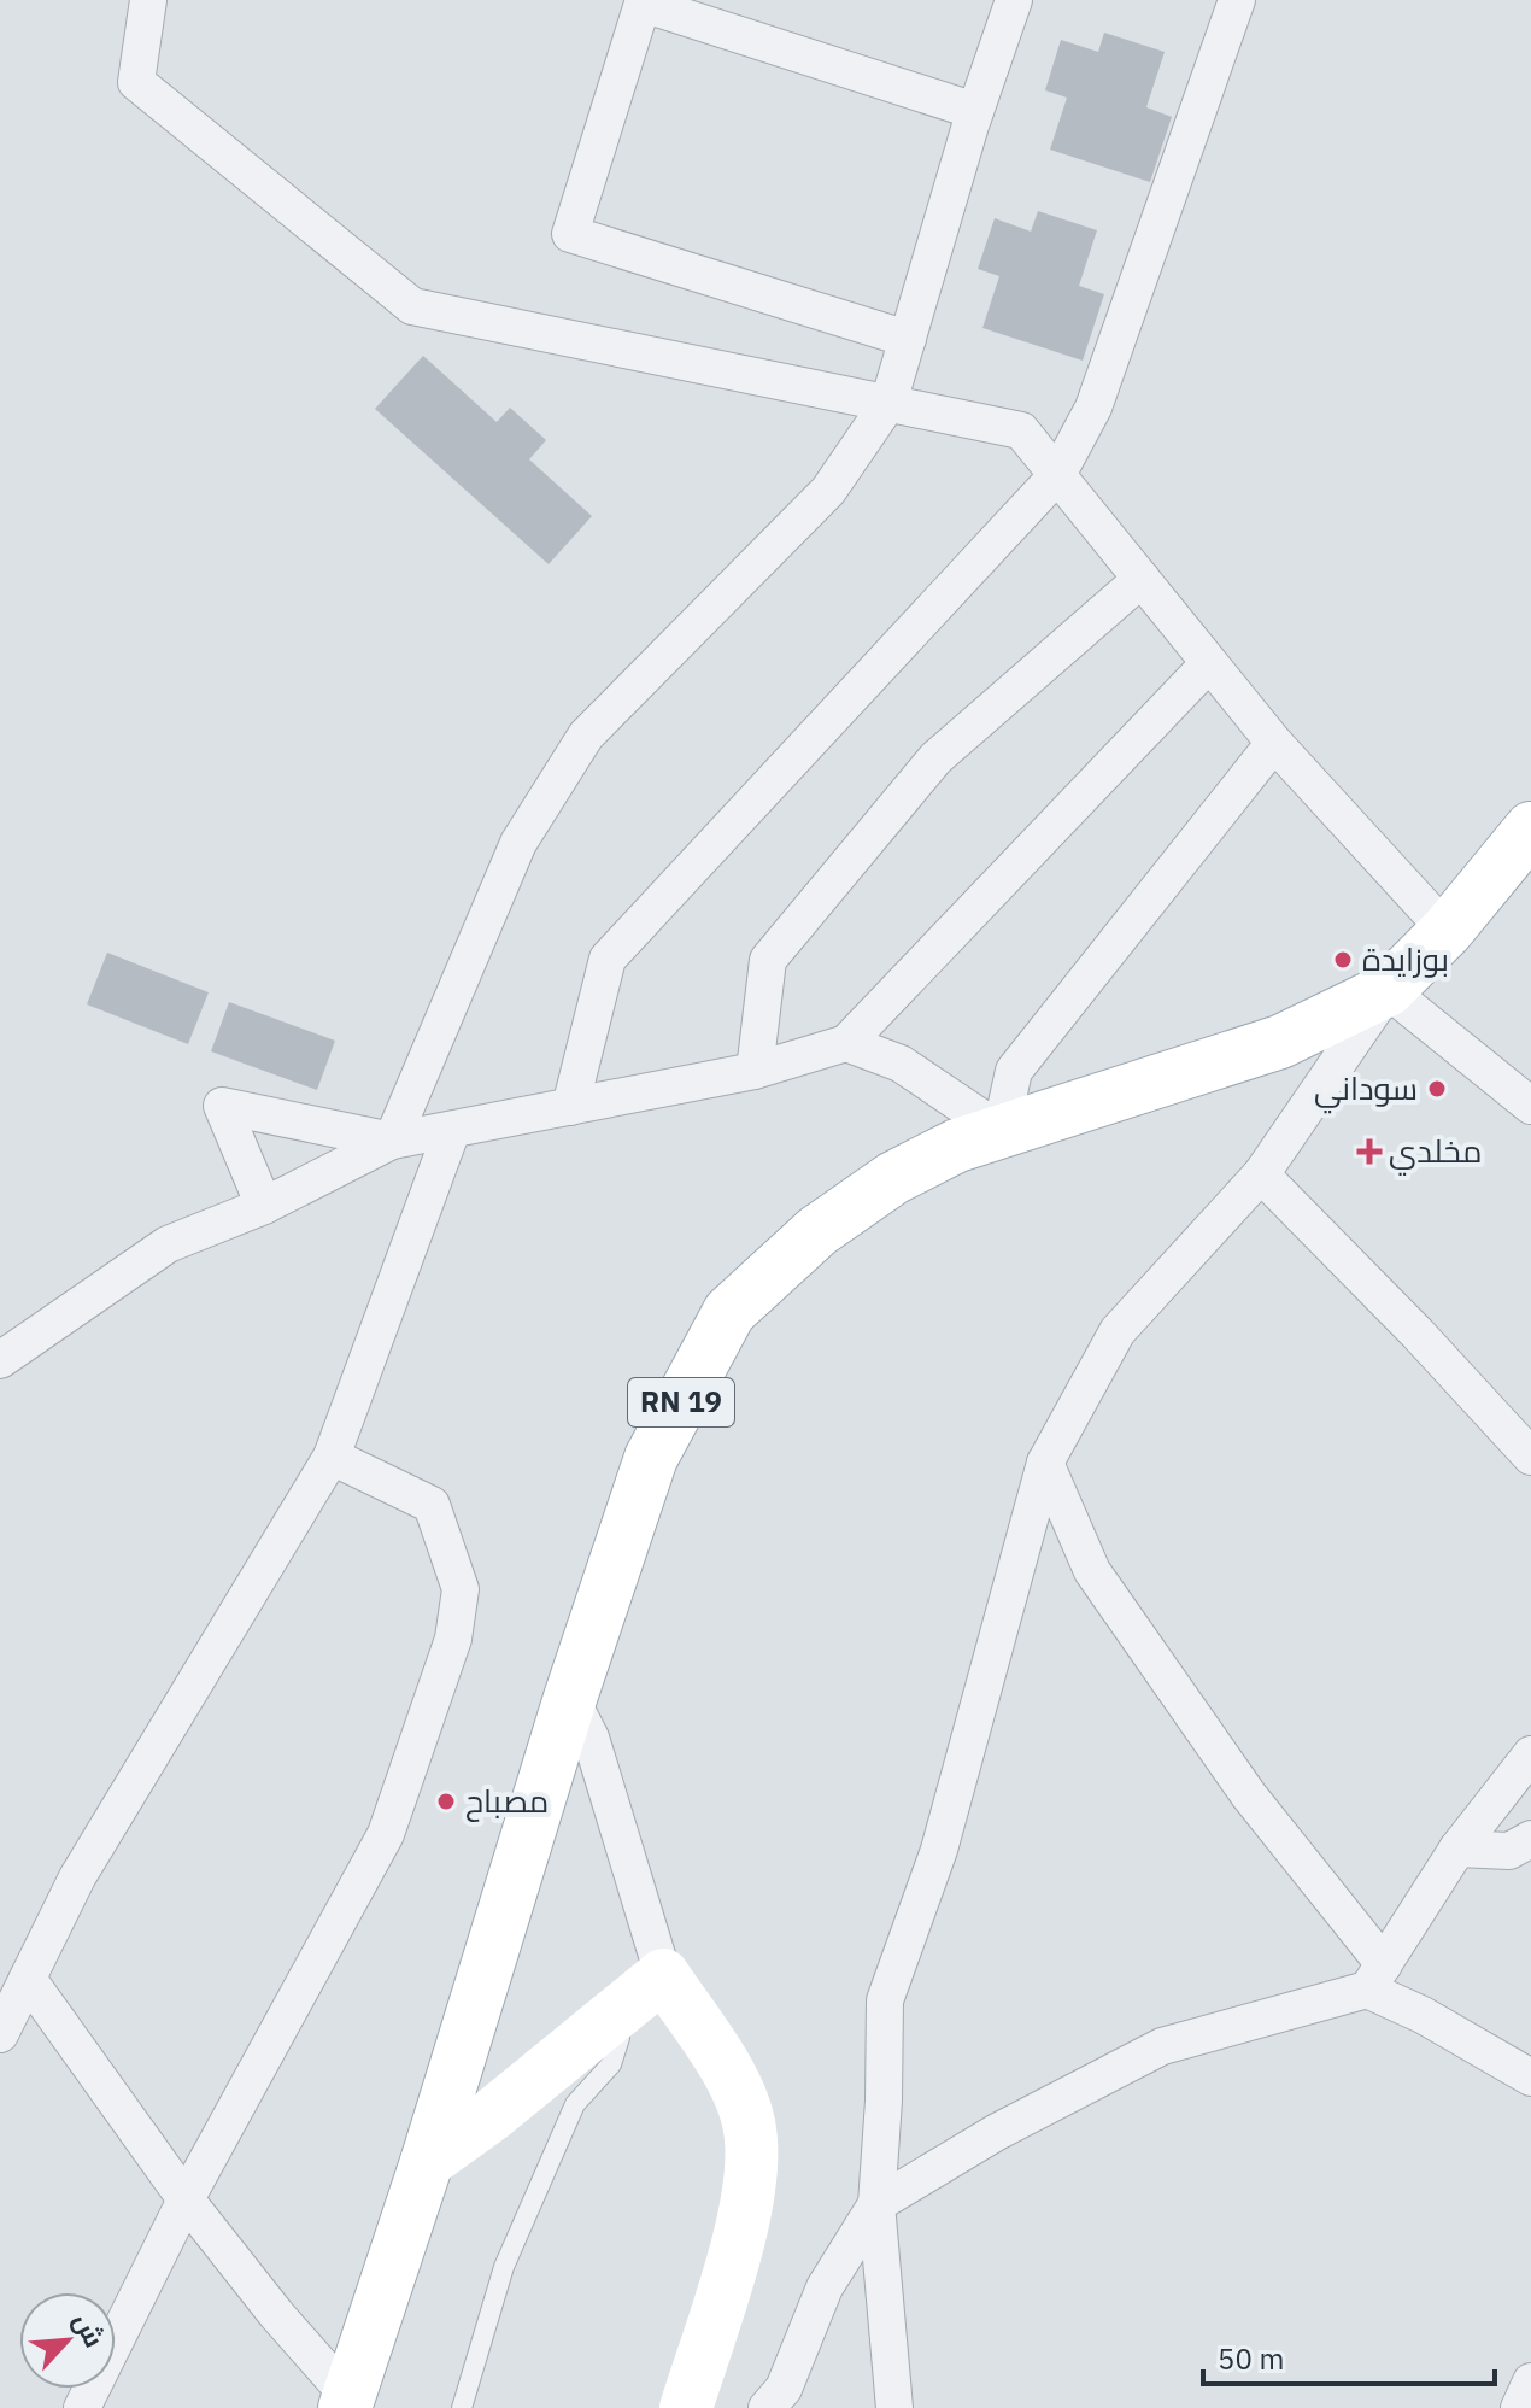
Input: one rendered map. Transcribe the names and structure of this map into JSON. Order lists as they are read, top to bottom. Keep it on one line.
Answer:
{"streets":{"main road":["RN 19"]},"places":{"other":["بوزايدة","سوداني","مصباح"],"health":["مخلدي"]},"scale_bar":"50 m","north":"top right"}
